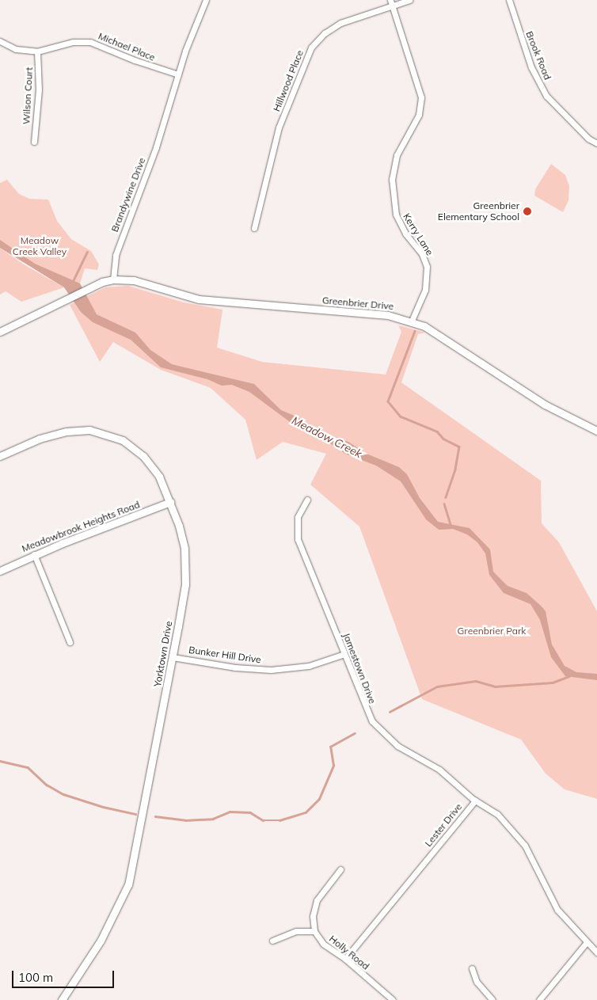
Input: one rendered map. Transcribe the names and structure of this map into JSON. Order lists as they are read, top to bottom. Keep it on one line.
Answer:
{"streets":{"street":["Michael Place","Brook Road","Hillwood Place","Wilson Court","Brandywine Drive","Kerry Lane","Greenbrier Drive","Meadowbrook Heights Road","Yorktown Drive","Bunker Hill Drive","Jamestown Drive","Lester Drive","Holly Road"]},"crossings":[["Michael Place","Wilson Court"],["Michael Place","Brandywine Drive"],["Hillwood Place","Kerry Lane"],["Brandywine Drive","Greenbrier Drive"],["Kerry Lane","Greenbrier Drive"],["Meadowbrook Heights Road","Yorktown Drive"],["Yorktown Drive","Bunker Hill Drive"],["Bunker Hill Drive","Jamestown Drive"],["Jamestown Drive","Lester Drive"],["Lester Drive","Holly Road"]],"water":["Meadow Creek"],"parks":["Meadow Creek Valley","Greenbrier Park"],"places":["Greenbrier Elementary School"],"scale_bar":"100 m"}
